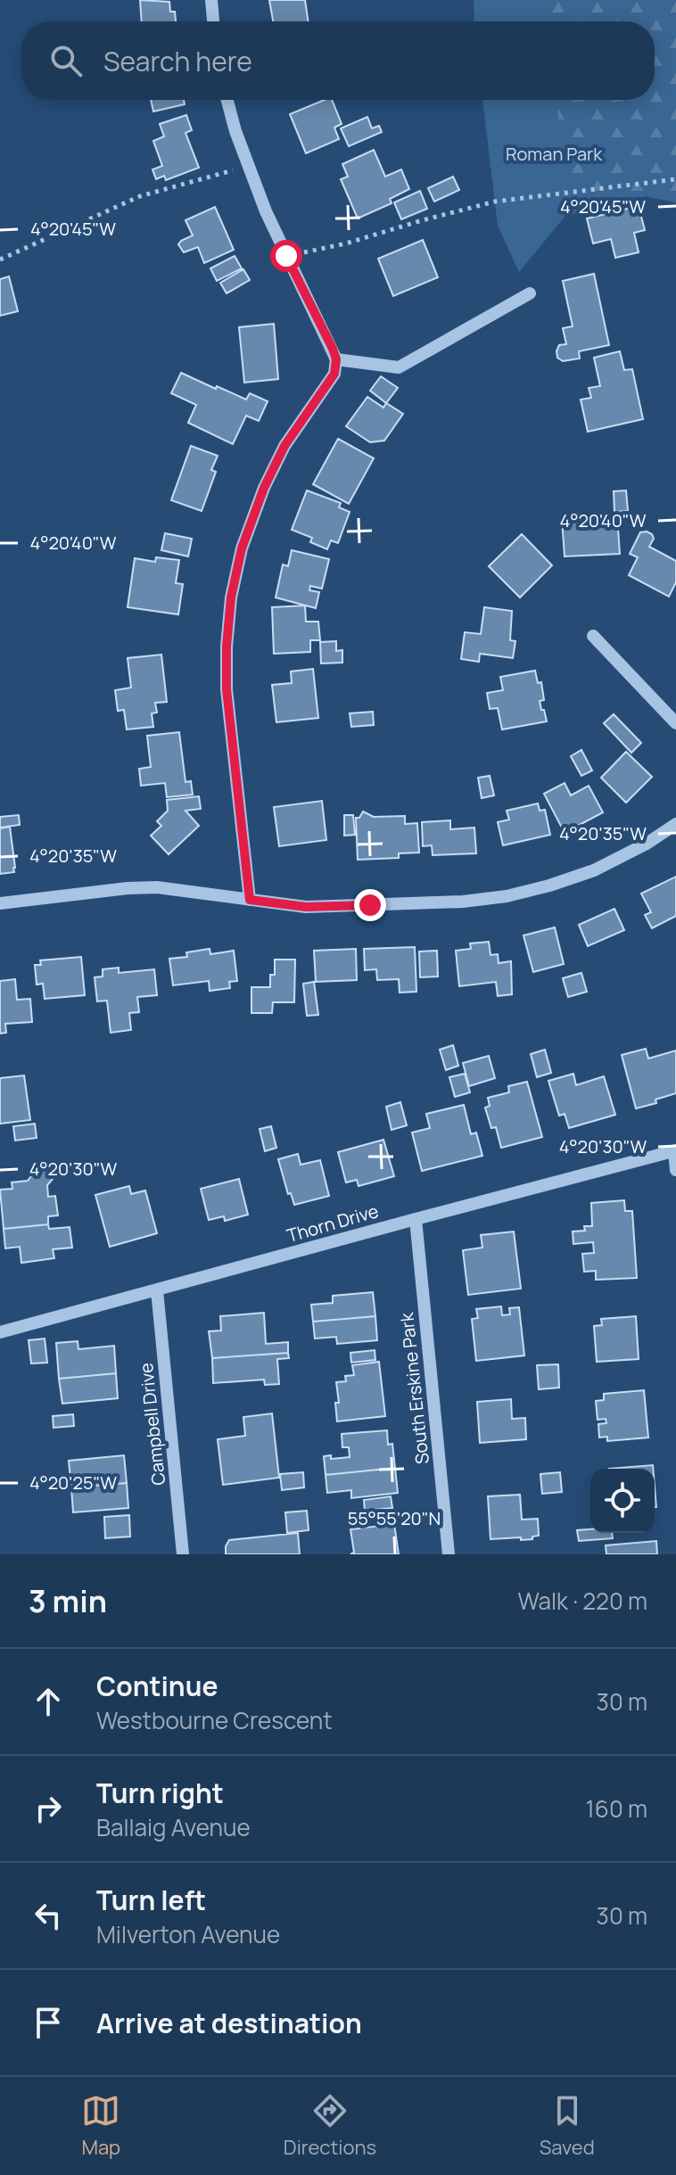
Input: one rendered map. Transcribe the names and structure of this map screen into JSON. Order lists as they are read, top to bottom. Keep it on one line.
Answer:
{"streets":{"street":["Thorn Drive","South Erskine Park","Campbell Drive"]},"crossings":[["Thorn Drive","South Erskine Park"],["Thorn Drive","Campbell Drive"]],"parks":["Roman Park"],"page":{"search":"Search here","heading":["3 min","Walk · 220 m"],"list":[["Continue","Westbourne Crescent","30 m"],["Turn right","Ballaig Avenue","160 m"],["Turn left","Milverton Avenue","30 m"],"Arrive at destination"],"nav":["Map","Directions","Saved"]},"coordinates":["4°20'45\"W","4°20'40\"W","4°20'35\"W","4°20'30\"W","4°20'25\"W","55°55'20\"N"]}
